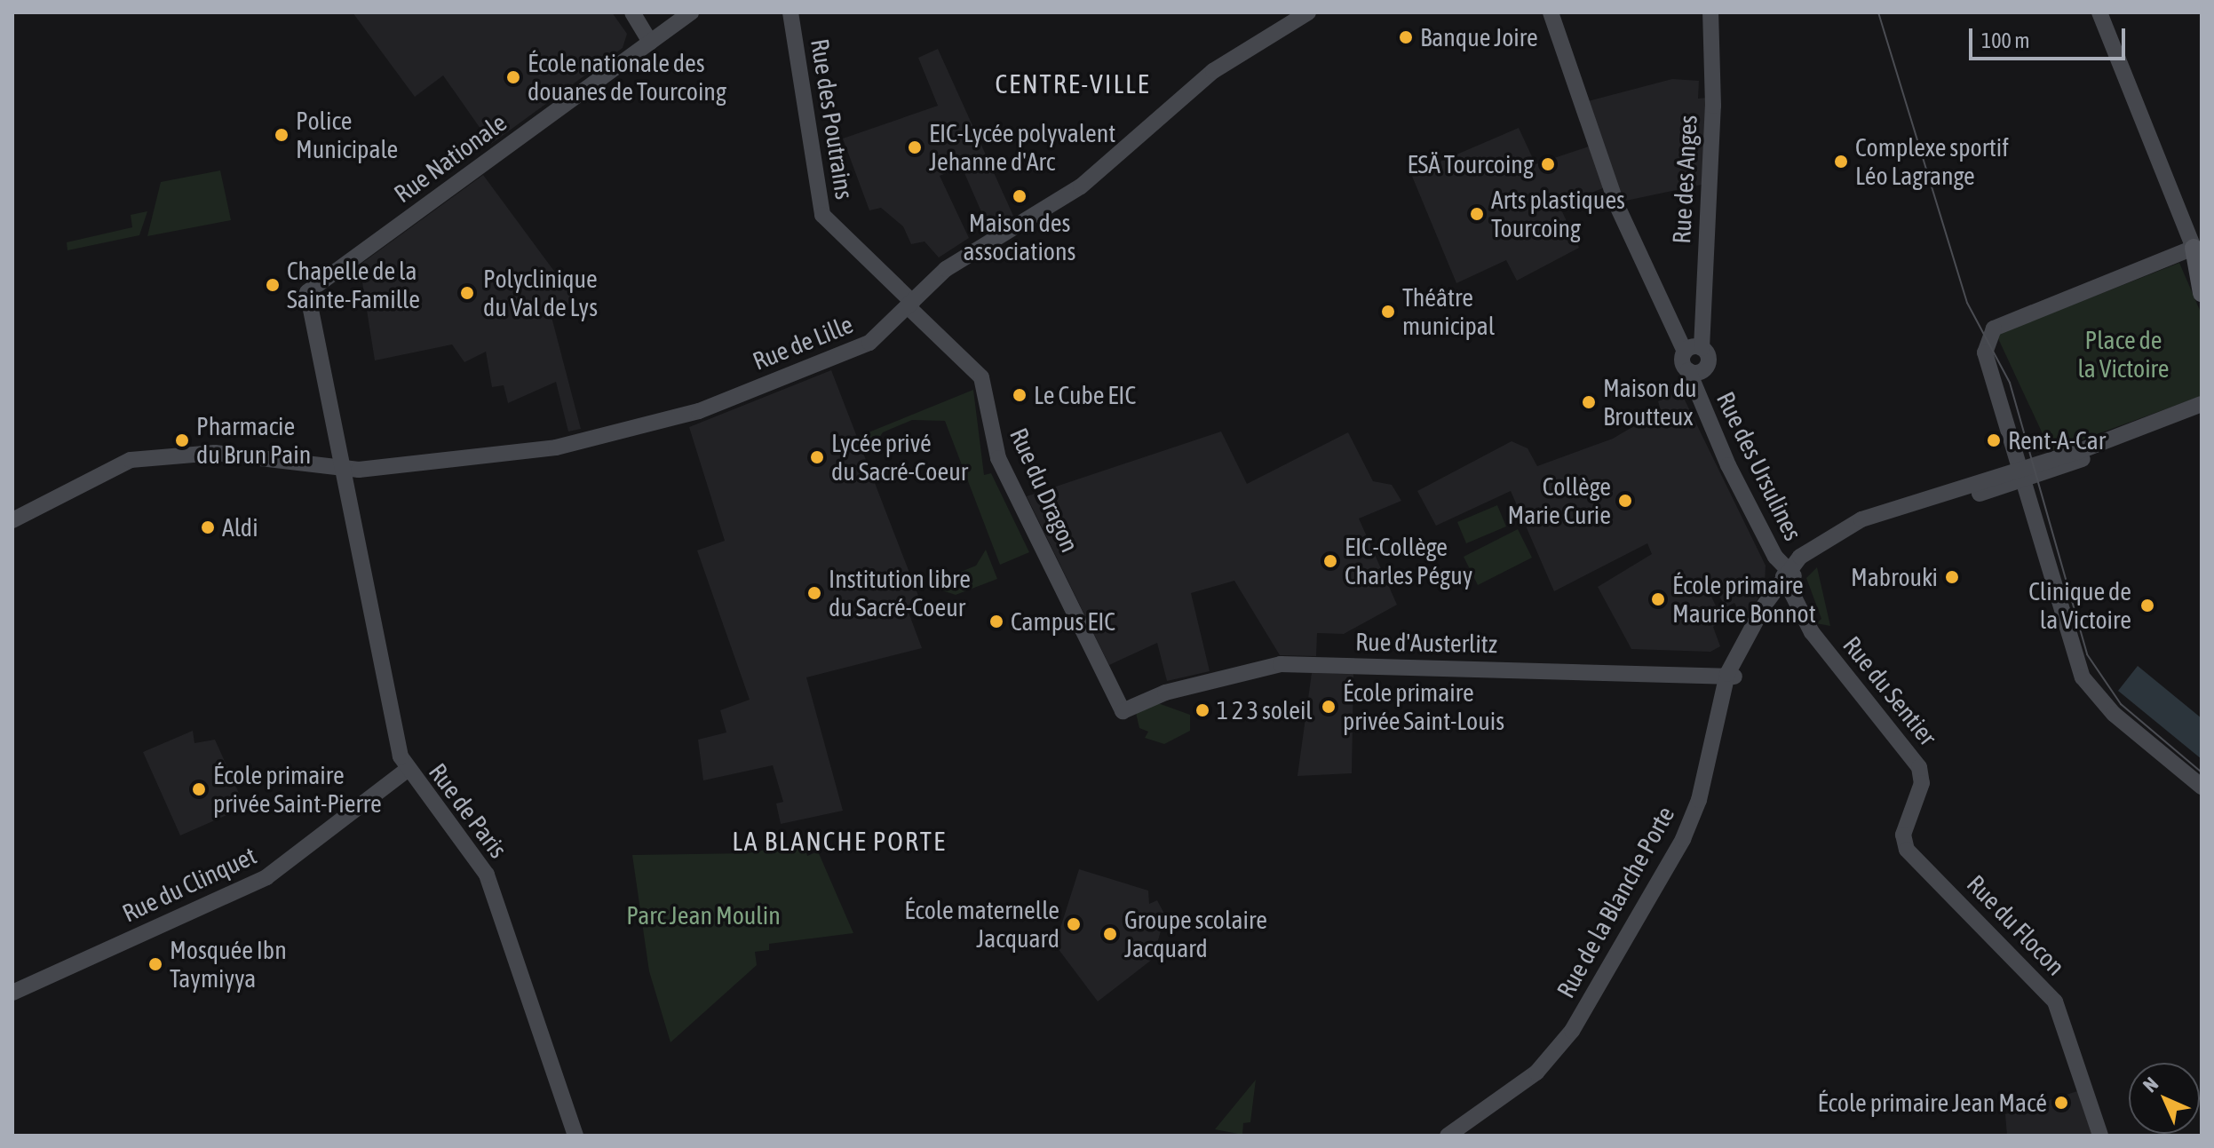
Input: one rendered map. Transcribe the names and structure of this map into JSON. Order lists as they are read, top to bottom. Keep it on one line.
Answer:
{"streets":{"main road":["Rue des Poutrains","Rue Nationale","Rue des Anges","Rue de Lille","Rue des Ursulines","Rue du Dragon","Rue d'Austerlitz","Rue du Sentier","Rue de Paris","Rue du Clinquet","Rue de la Blanche Porte","Rue du Flocon"]},"crossings":[["Rue des Poutrains","Rue de Lille"],["Rue des Poutrains","Rue du Dragon"],["Rue Nationale","Rue de Paris"],["Rue des Anges","Rue des Ursulines"],["Rue de Lille","Rue du Dragon"],["Rue de Lille","Rue de Paris"],["Rue des Ursulines","Rue du Sentier"],["Rue des Ursulines","Rue de la Blanche Porte"],["Rue du Dragon","Rue d'Austerlitz"],["Rue d'Austerlitz","Rue de la Blanche Porte"],["Rue du Sentier","Rue de la Blanche Porte"],["Rue du Sentier","Rue du Flocon"],["Rue de Paris","Rue du Clinquet"]],"districts":["CENTRE-VILLE","LA BLANCHE PORTE"],"parks":["Place de la Victoire","Parc Jean Moulin"],"places":["Banque Joire","École nationale des douanes de Tourcoing","Police Municipale","EIC-Lycée polyvalent Jehanne d'Arc","Complexe sportif Léo Lagrange","ESÄ Tourcoing","Maison des associations","Arts plastiques Tourcoing","Chapelle de la Sainte-Famille","Polyclinique du Val de Lys","Théâtre municipal","Le Cube EIC","Maison du Broutteux","Pharmacie du Brun Pain","Rent-A-Car","Lycée privé du Sacré-Coeur","Collège Marie Curie","Aldi","EIC-Collège Charles Péguy","Mabrouki","Institution libre du Sacré-Coeur","École primaire Maurice Bonnot","Clinique de la Victoire","Campus EIC","École primaire privée Saint-Louis","1 2 3 soleil","École primaire privée Saint-Pierre","École maternelle Jacquard","Groupe scolaire Jacquard","Mosquée Ibn Taymiyya","École primaire Jean Macé"],"scale_bar":"100 m","north":"top left"}
